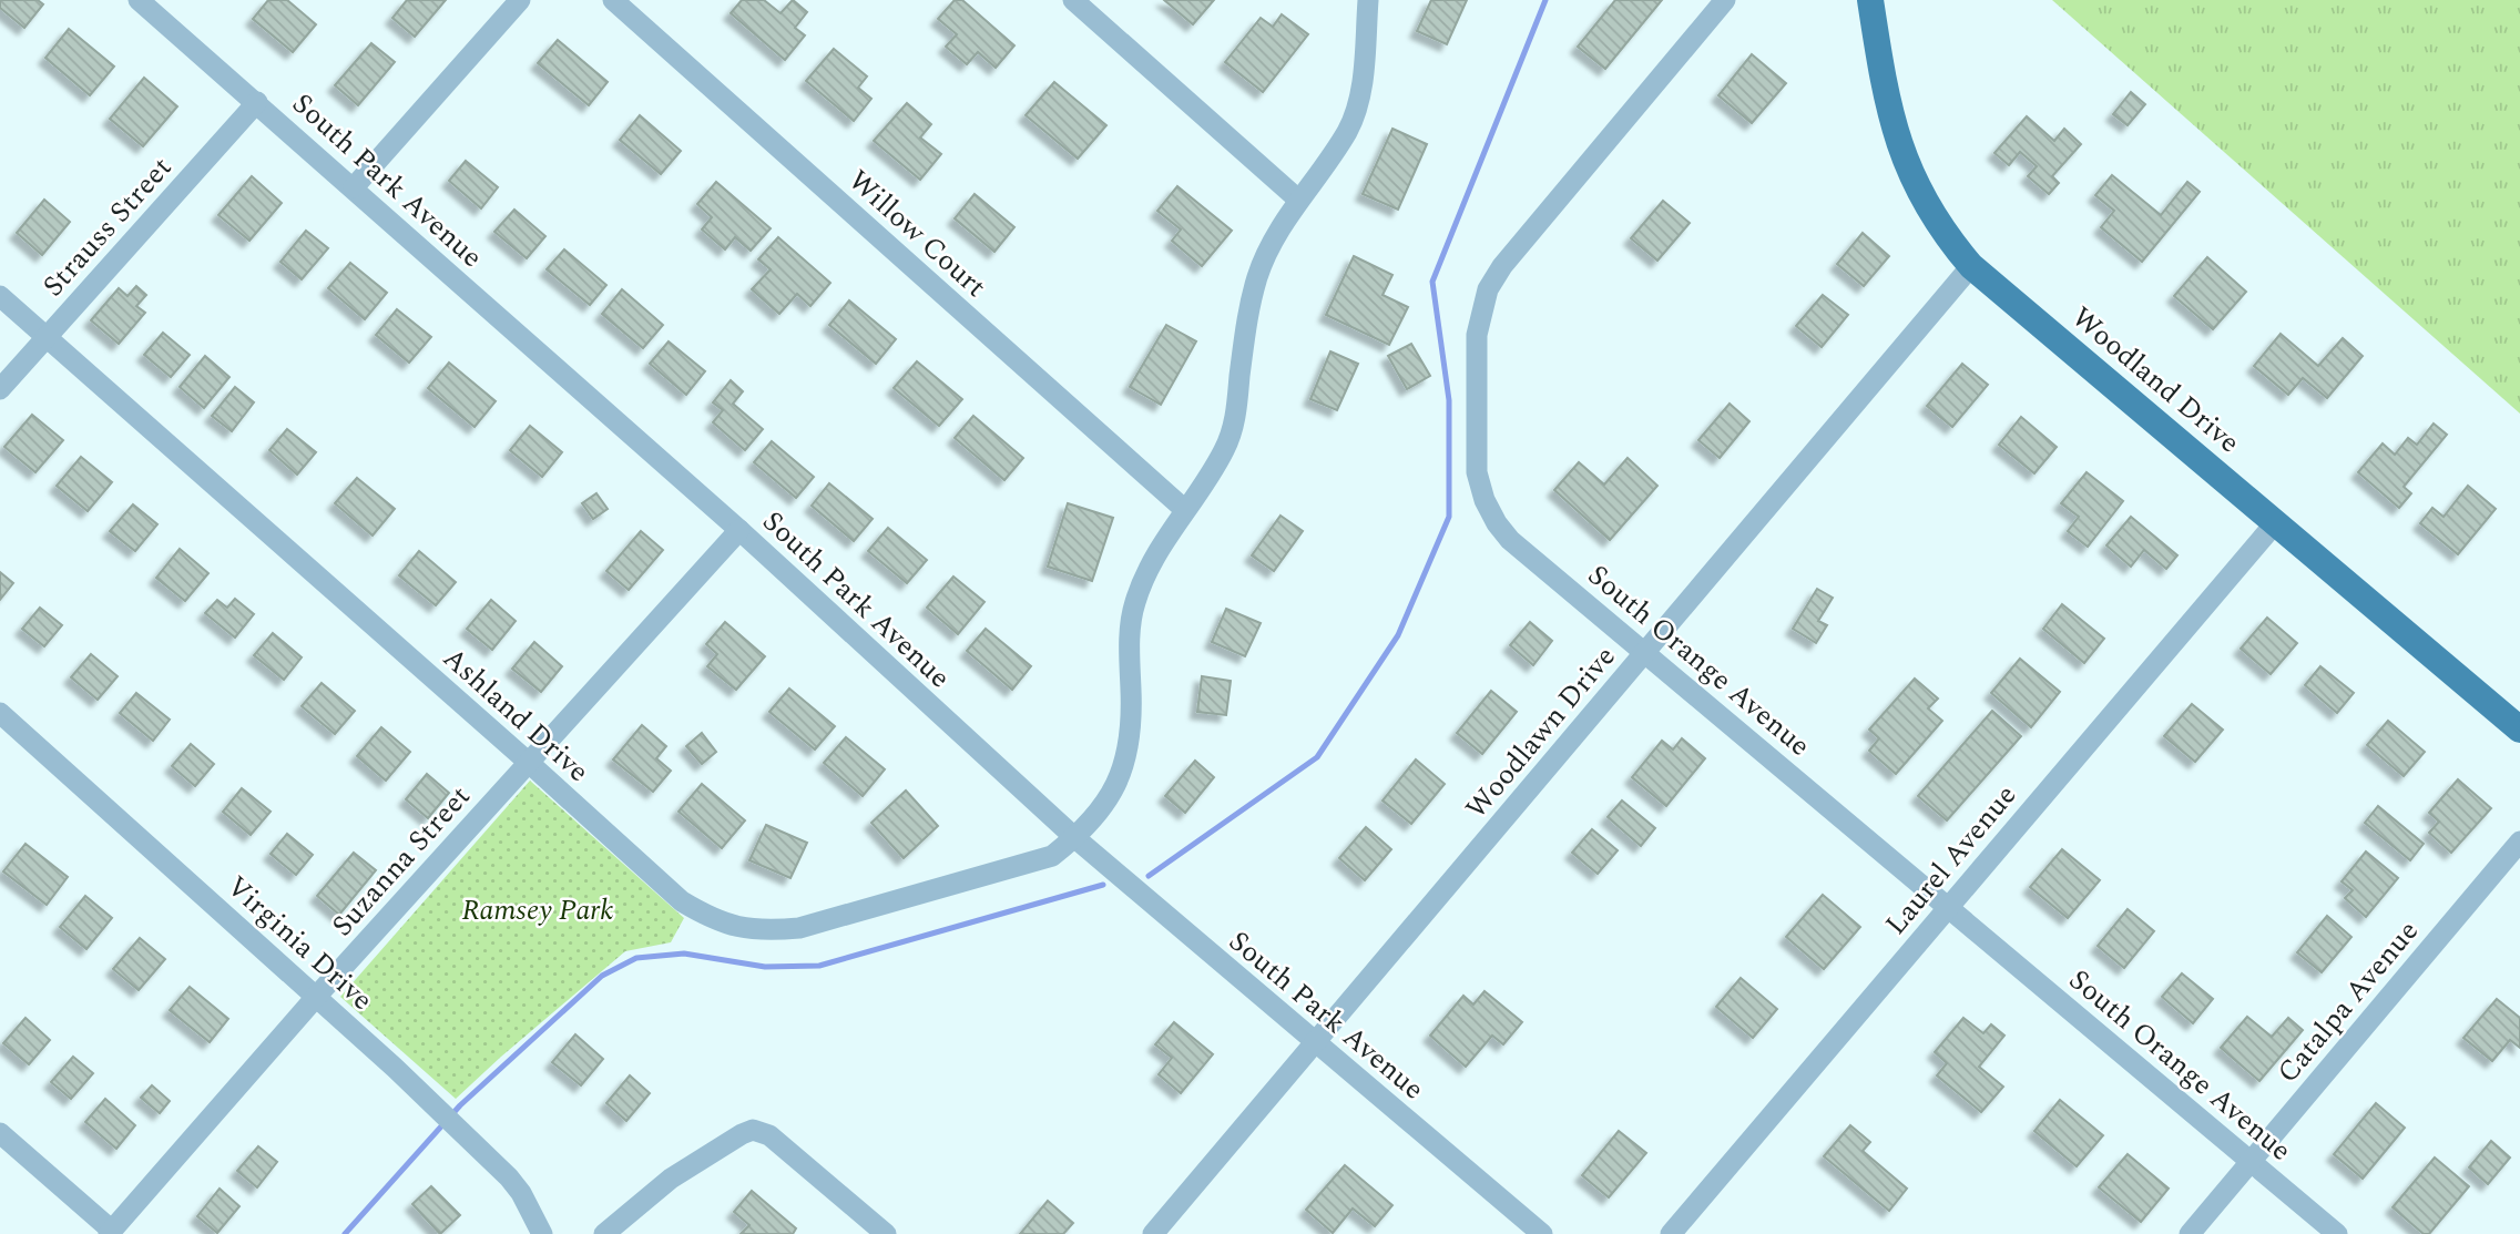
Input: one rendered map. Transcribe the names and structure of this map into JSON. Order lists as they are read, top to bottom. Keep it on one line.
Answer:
{"streets":{"main road":["Woodland Drive"],"street":["South Park Avenue","Strauss Street","Willow Court","South Orange Avenue","Ashland Drive","Woodlawn Drive","Laurel Avenue","Suzanna Street","Virginia Drive","Catalpa Avenue"]},"crossings":[["South Park Avenue","Strauss Street"],["South Park Avenue","Ashland Drive"],["South Park Avenue","Woodlawn Drive"],["South Park Avenue","Suzanna Street"],["Strauss Street","Ashland Drive"],["Willow Court","Ashland Drive"],["Woodland Drive","Woodlawn Drive"],["Woodland Drive","Laurel Avenue"],["South Orange Avenue","Woodlawn Drive"],["South Orange Avenue","Laurel Avenue"],["South Orange Avenue","Catalpa Avenue"],["Ashland Drive","Suzanna Street"],["Suzanna Street","Virginia Drive"]],"parks":["Ramsey Park"]}
